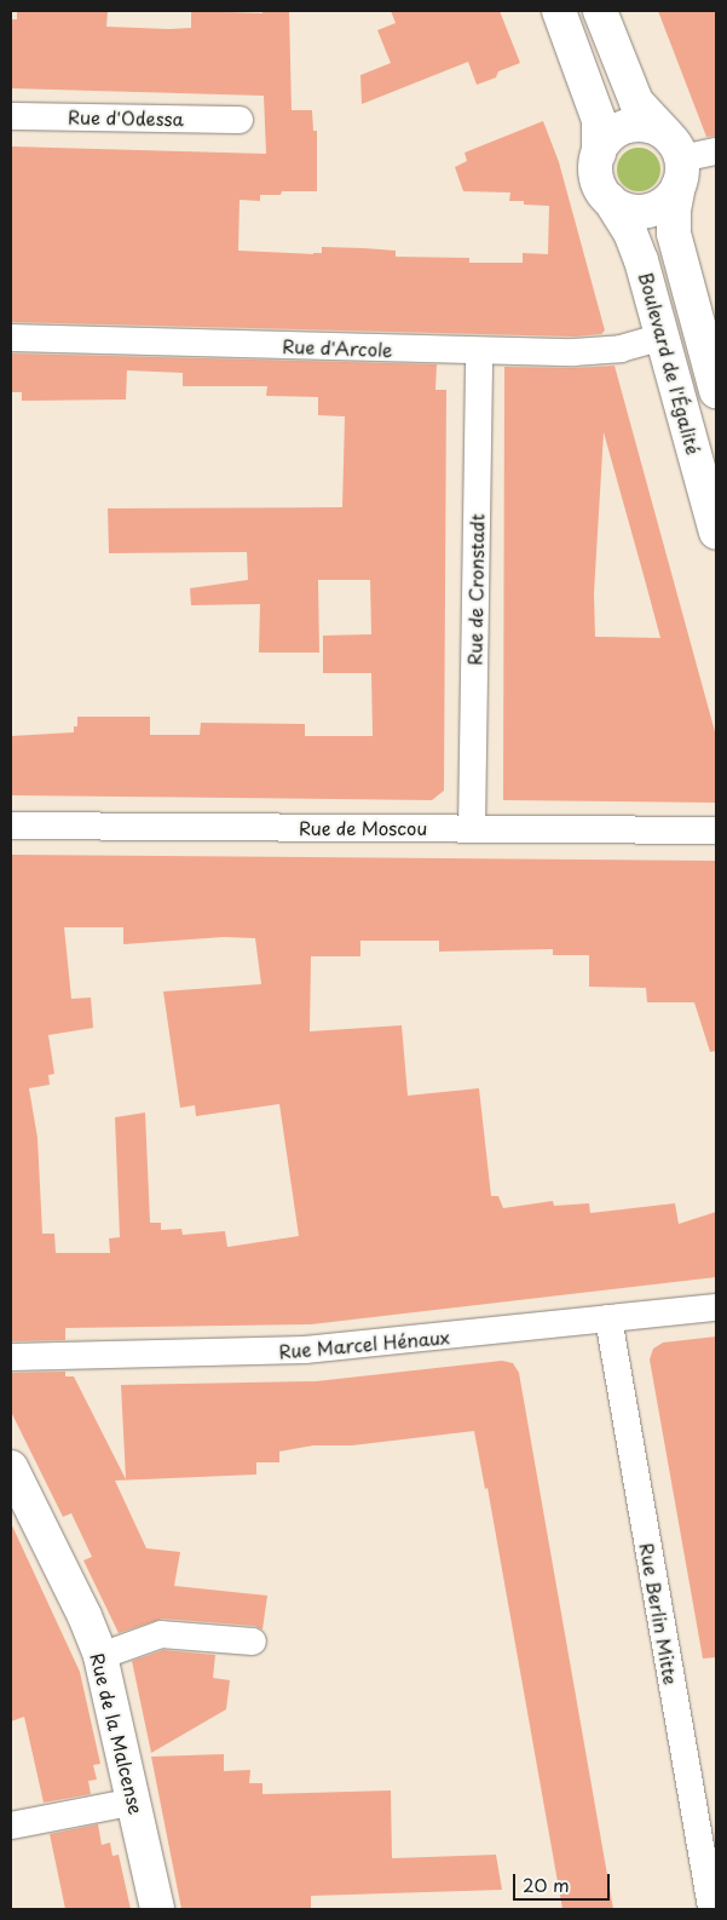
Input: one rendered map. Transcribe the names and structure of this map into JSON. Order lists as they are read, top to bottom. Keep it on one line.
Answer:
{"streets":{"main road":["Boulevard de l'Égalité","Rue de la Malcense"],"street":["Rue d'Odessa","Rue d'Arcole","Rue de Cronstadt","Rue de Moscou","Rue Marcel Hénaux","Rue Berlin Mitte"]},"crossings":[["Rue d'Arcole","Boulevard de l'Égalité"],["Rue d'Arcole","Rue de Cronstadt"],["Rue de Cronstadt","Rue de Moscou"],["Rue Marcel Hénaux","Rue Berlin Mitte"]],"scale_bar":"20 m"}
